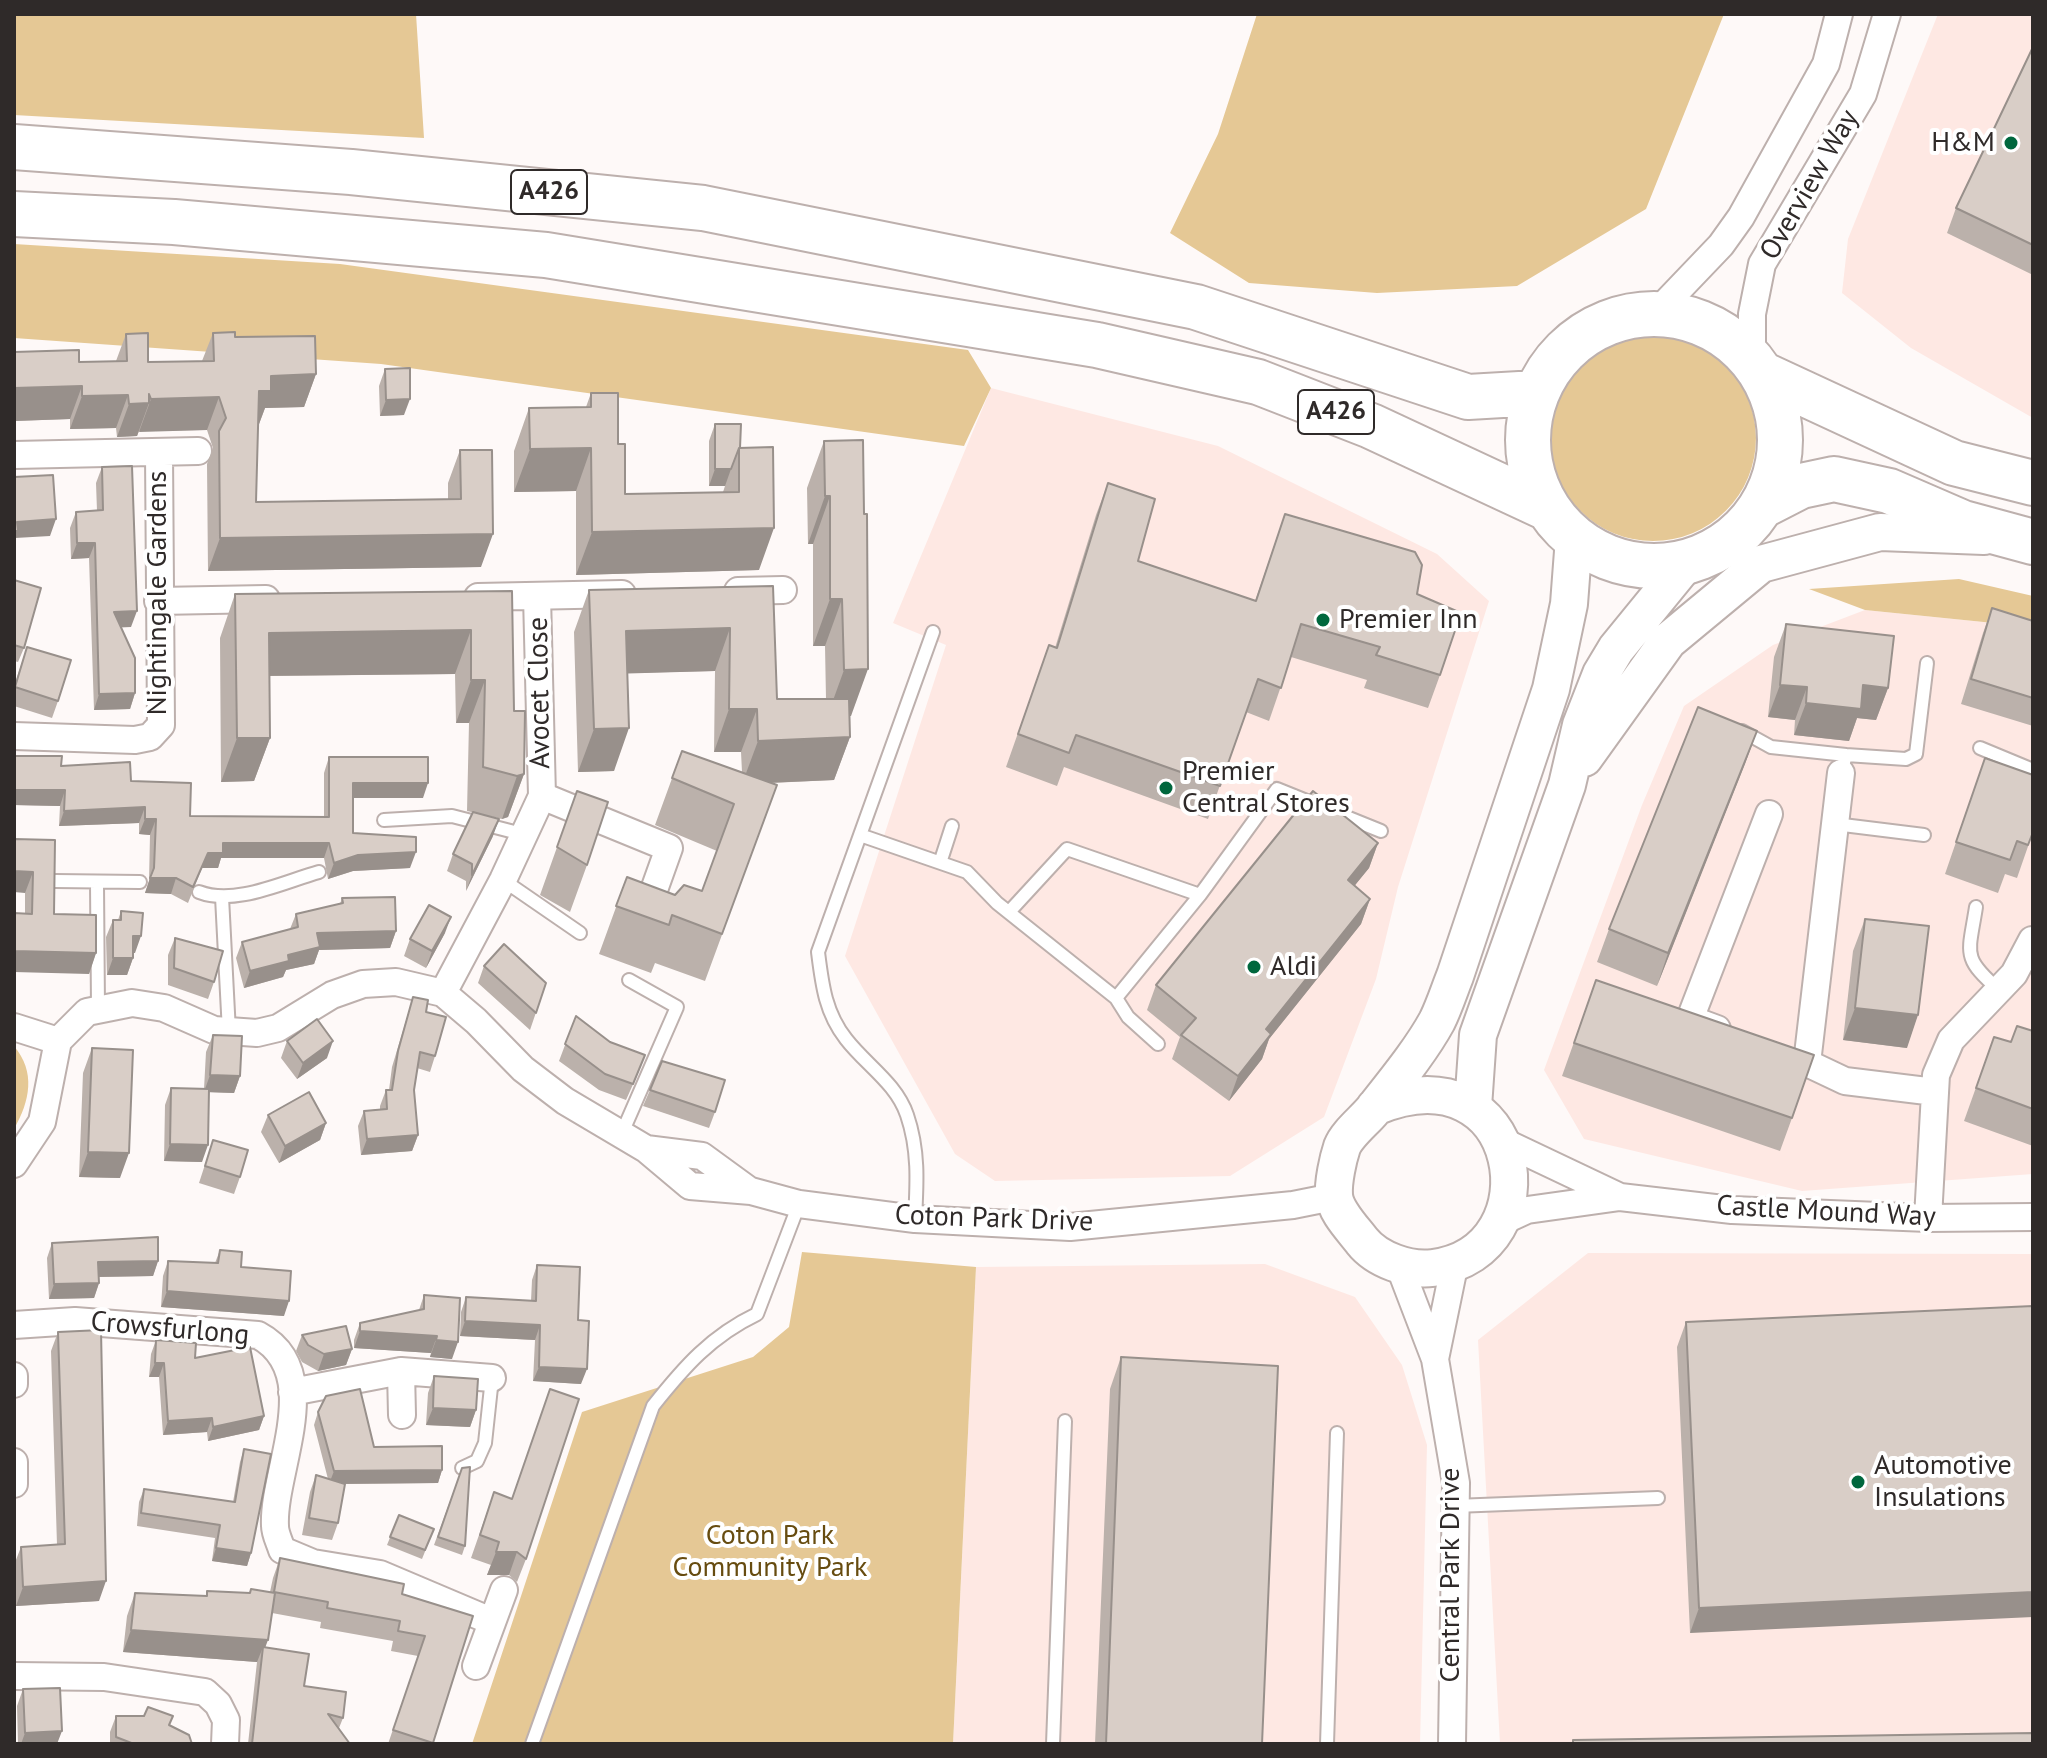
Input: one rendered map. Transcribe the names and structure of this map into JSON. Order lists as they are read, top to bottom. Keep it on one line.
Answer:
{"streets":{"highway":["A426"],"street":["Overview Way","Nightingale Gardens","Avocet Close","Castle Mound Way","Coton Park Drive","Crowsfurlong","Central Park Drive"]},"crossings":[["Overview Way","A426"],["Avocet Close","Coton Park Drive"],["Castle Mound Way","Coton Park Drive"],["Castle Mound Way","Central Park Drive"],["Coton Park Drive","Central Park Drive"]],"parks":["Coton Park Community Park"],"places":["H&M","Premier Inn","Premier Central Stores","Aldi","Automotive Insulations"]}
